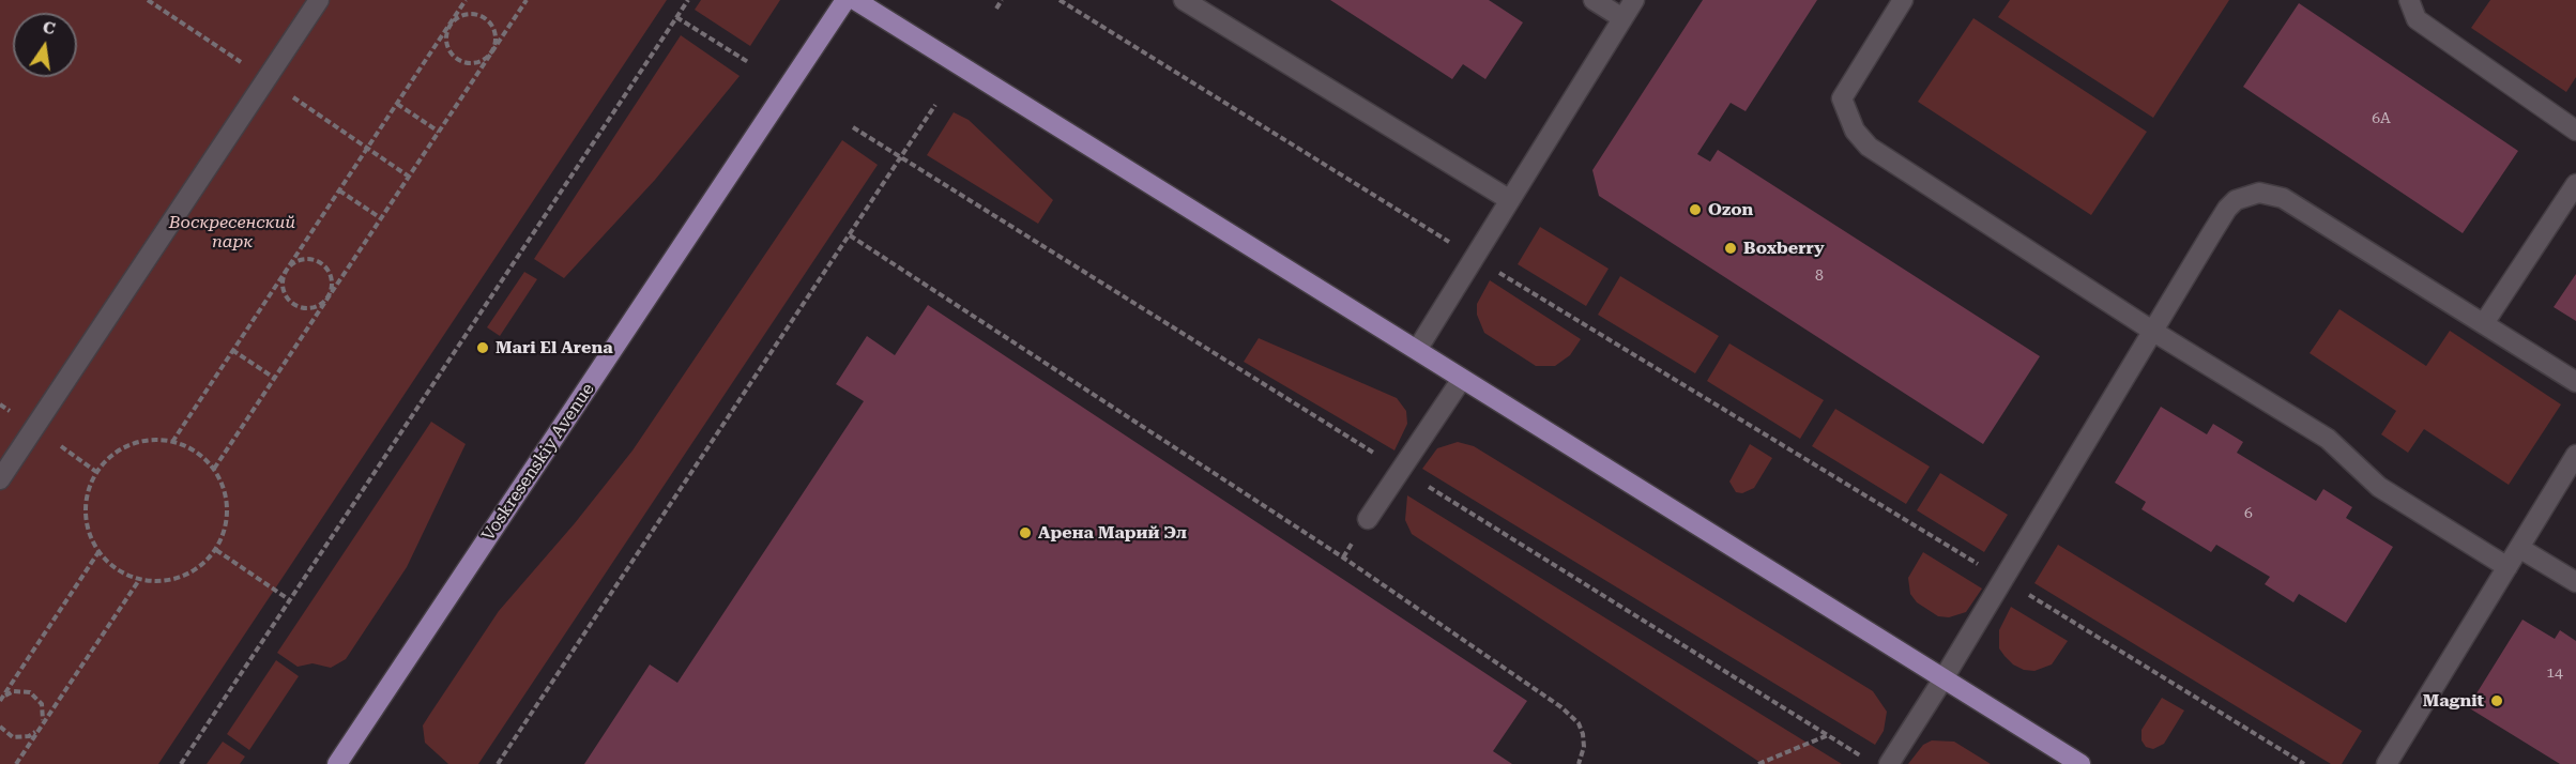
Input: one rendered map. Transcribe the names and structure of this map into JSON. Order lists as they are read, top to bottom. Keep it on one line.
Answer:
{"streets":{"main road":["Voskresenskiy Avenue"]},"parks":["Воскресенский парк"],"places":["Ozon","Boxberry","Mari El Arena","Арена Марий Эл","Magnit"],"house_numbers":["6А","8","6","14"],"north":"top"}
